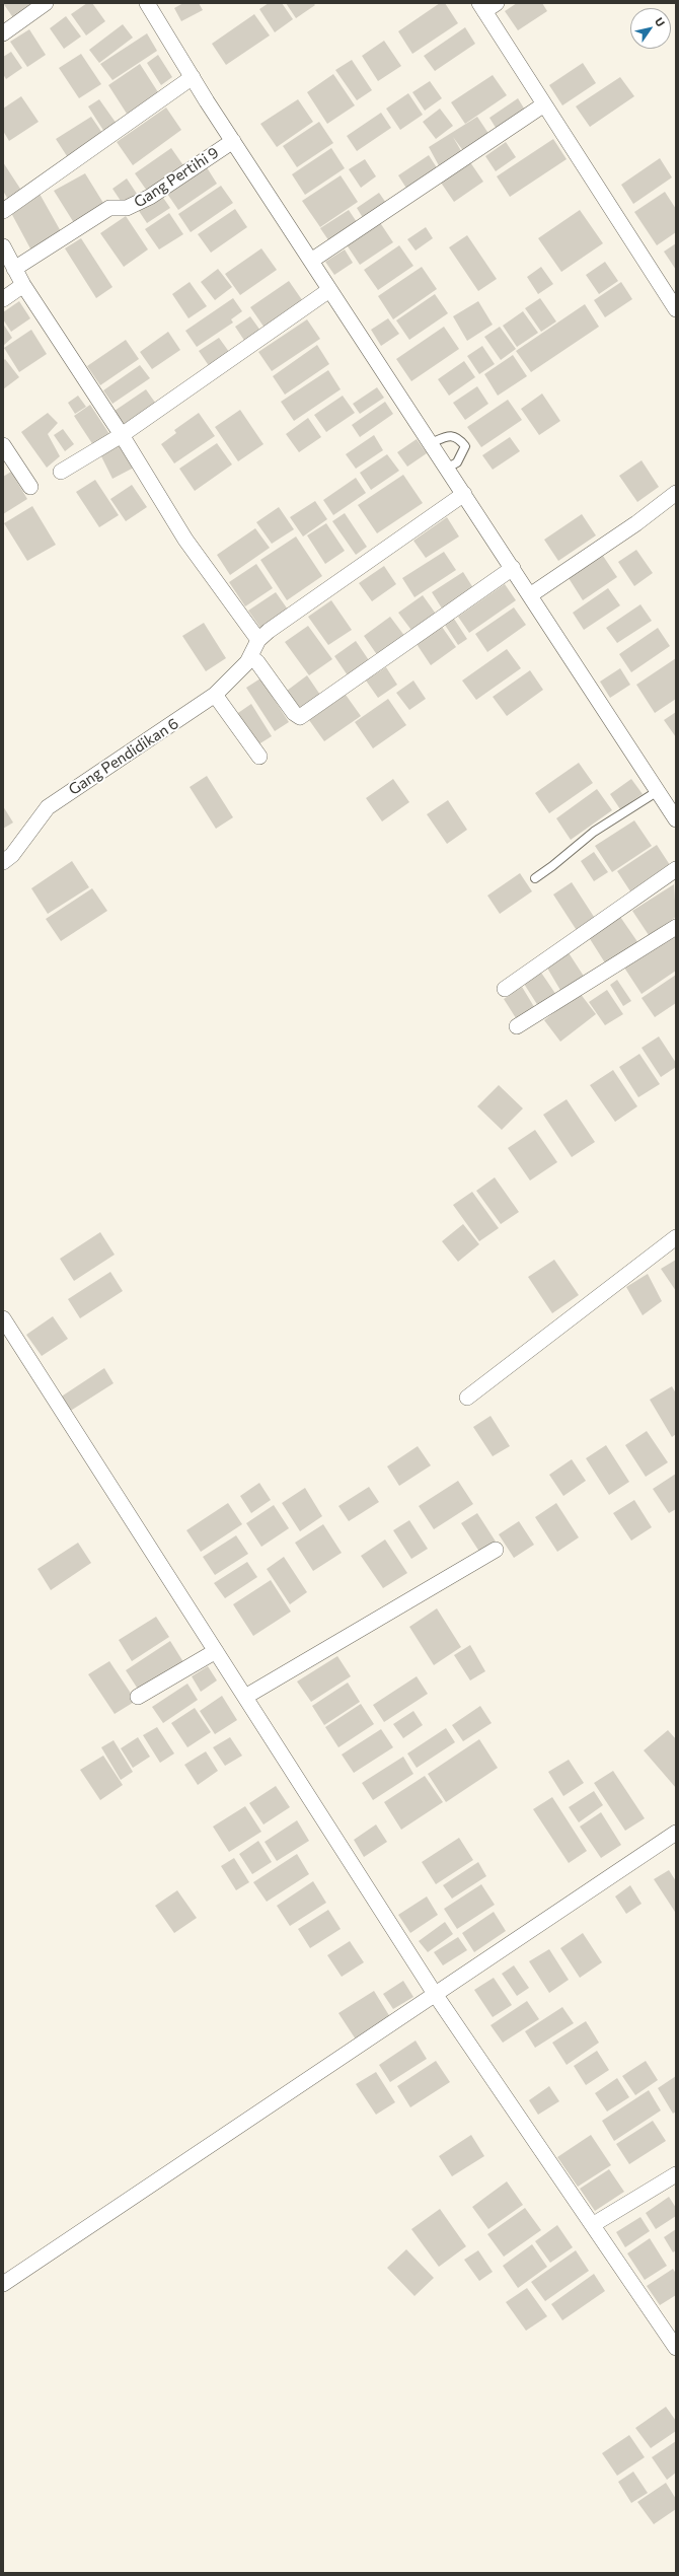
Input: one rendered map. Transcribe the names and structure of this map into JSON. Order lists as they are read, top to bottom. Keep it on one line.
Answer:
{"streets":{"street":["Gang Pertihi 9","Gang Pendidikan 6"]},"north":"top right"}
